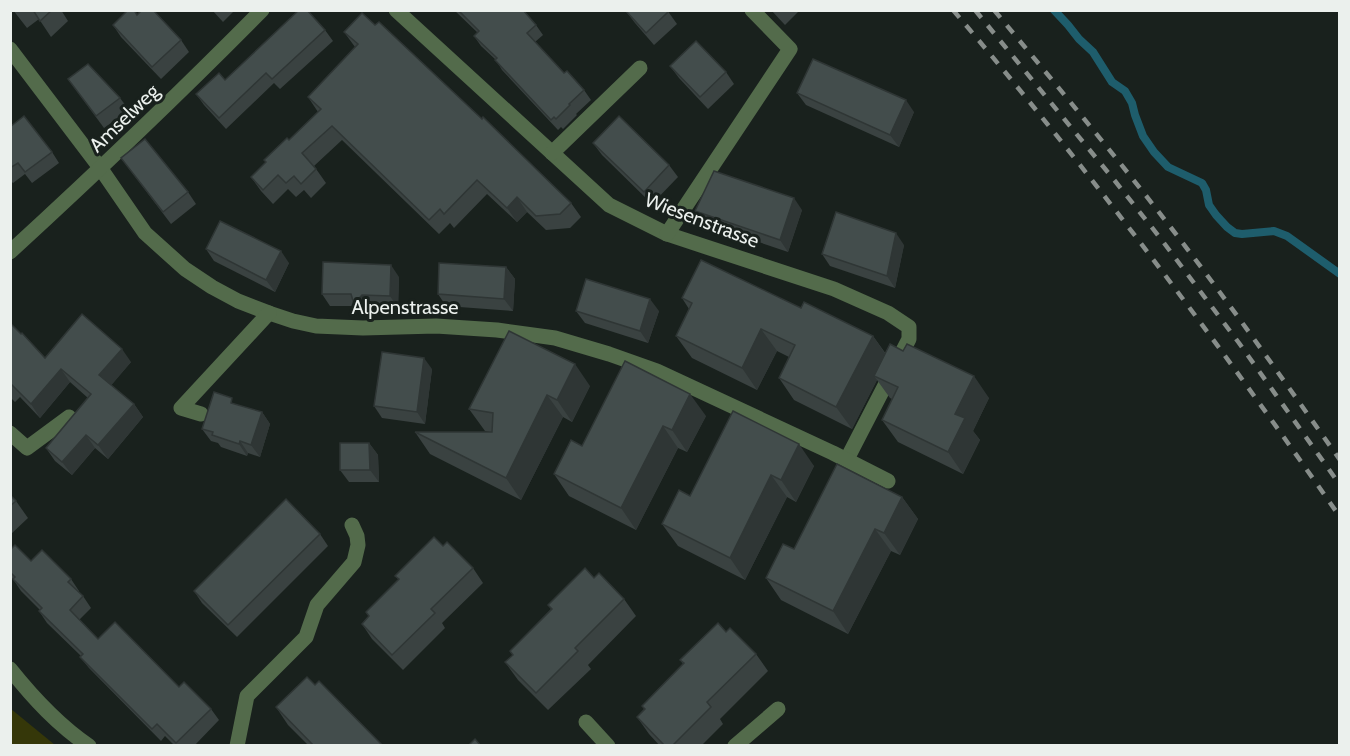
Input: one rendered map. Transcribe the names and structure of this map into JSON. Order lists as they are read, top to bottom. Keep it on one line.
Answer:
{"streets":{"street":["Amselweg","Wiesenstrasse","Alpenstrasse"]},"crossings":[["Amselweg","Alpenstrasse"],["Wiesenstrasse","Alpenstrasse"]]}
